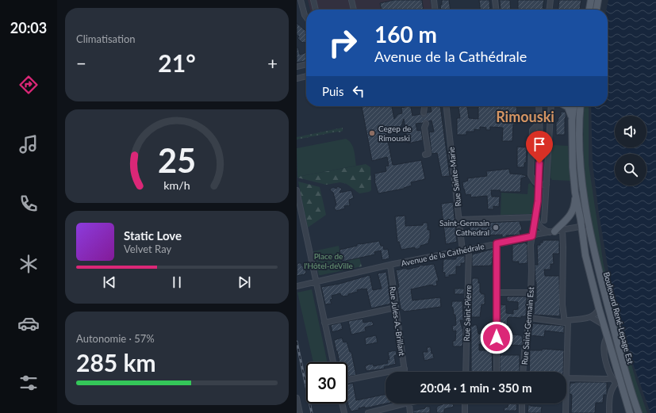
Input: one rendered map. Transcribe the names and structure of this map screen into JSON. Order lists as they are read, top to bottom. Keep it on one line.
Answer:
{"streets":{"main road":["Boulevard René-Lepage Est"],"street":["Rue Sainte-Marie","Avenue de la Cathédrale","Rue Saint-Pierre","Rue Jules-A.-Brillant","Rue Saint-Germain Est"]},"crossings":[["Rue Sainte-Marie","Avenue de la Cathédrale"],["Avenue de la Cathédrale","Rue Saint-Pierre"],["Avenue de la Cathédrale","Boulevard René-Lepage Est"],["Avenue de la Cathédrale","Rue Jules-A.-Brillant"],["Avenue de la Cathédrale","Rue Saint-Germain Est"]],"districts":["Rimouski"],"parks":["Place de l'Hôtel-deVille"],"places":["Cegep de Rimouski","Saint-Germain Cathedral"],"page":{"tabs":"20:03","tile":["Climatisation",["Autonomie · 57%","285 km"]],"turn":["160 m","Avenue de la Cathédrale"],"heat":["−","21°","+"],"then":"Puis","song":["Static Love","Velvet Ray"],"limit":"30","trip":"20:04 · 1 min · 350 m","gauge":["25","km/h"]}}
